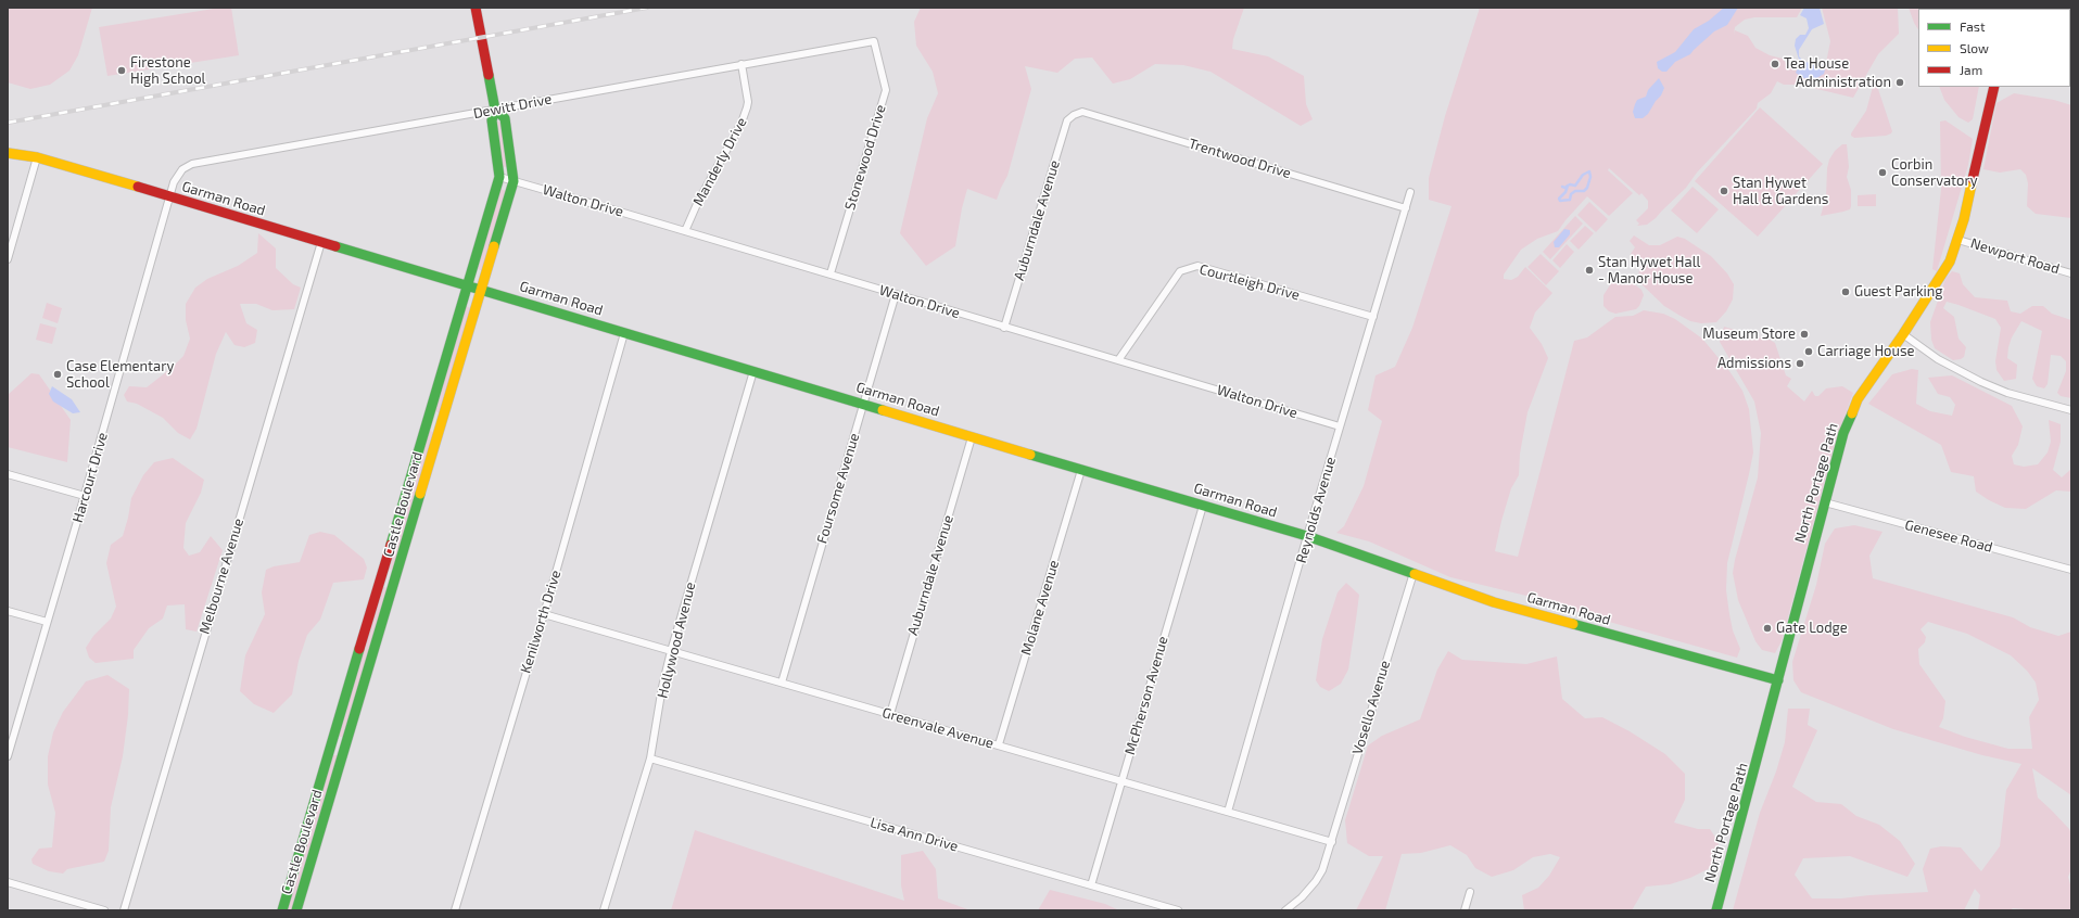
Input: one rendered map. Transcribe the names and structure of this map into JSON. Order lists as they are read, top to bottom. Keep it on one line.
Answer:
{"streets":{"street":["Dewitt Drive","Stonewood Drive","Trentwood Drive","Manderly Drive","Garman Road","Walton Drive","Auburndale Avenue","Newport Road","Courtleigh Drive","Harcourt Drive","North Portage Path","Foursome Avenue","Castle Boulevard","Reynolds Avenue","Genesee Road","Melbourne Avenue","Molane Avenue","Kenilworth Drive","Hollywood Avenue","McPherson Avenue","Vosello Avenue","Greenvale Avenue","Lisa Ann Drive"]},"crossings":[["Dewitt Drive","Stonewood Drive"],["Dewitt Drive","Manderly Drive"],["Dewitt Drive","Garman Road"],["Dewitt Drive","Harcourt Drive"],["Dewitt Drive","Castle Boulevard"],["Stonewood Drive","Walton Drive"],["Trentwood Drive","Auburndale Avenue"],["Trentwood Drive","Reynolds Avenue"],["Manderly Drive","Walton Drive"],["Garman Road","Auburndale Avenue"],["Garman Road","Harcourt Drive"],["Garman Road","North Portage Path"],["Garman Road","Foursome Avenue"],["Garman Road","Castle Boulevard"],["Garman Road","Reynolds Avenue"],["Garman Road","Melbourne Avenue"],["Garman Road","Molane Avenue"],["Garman Road","Kenilworth Drive"],["Garman Road","Hollywood Avenue"],["Garman Road","McPherson Avenue"],["Garman Road","Vosello Avenue"],["Walton Drive","Auburndale Avenue"],["Walton Drive","Courtleigh Drive"],["Walton Drive","Foursome Avenue"],["Walton Drive","Castle Boulevard"],["Walton Drive","Reynolds Avenue"],["Auburndale Avenue","Greenvale Avenue"],["Newport Road","North Portage Path"],["Courtleigh Drive","Reynolds Avenue"],["North Portage Path","Genesee Road"],["Foursome Avenue","Greenvale Avenue"],["Reynolds Avenue","Greenvale Avenue"],["Molane Avenue","Greenvale Avenue"],["Kenilworth Drive","Greenvale Avenue"],["Hollywood Avenue","Greenvale Avenue"],["Hollywood Avenue","Lisa Ann Drive"],["McPherson Avenue","Greenvale Avenue"],["McPherson Avenue","Lisa Ann Drive"],["Vosello Avenue","Greenvale Avenue"]],"places":["Tea House","Firestone High School","Administration","Corbin Conservatory","Stan Hywet Hall & Gardens","Stan Hywet Hall - Manor House","Guest Parking","Museum Store","Carriage House","Admissions","Case Elementary School","Gate Lodge"],"legend":["Fast","Slow","Jam"]}
